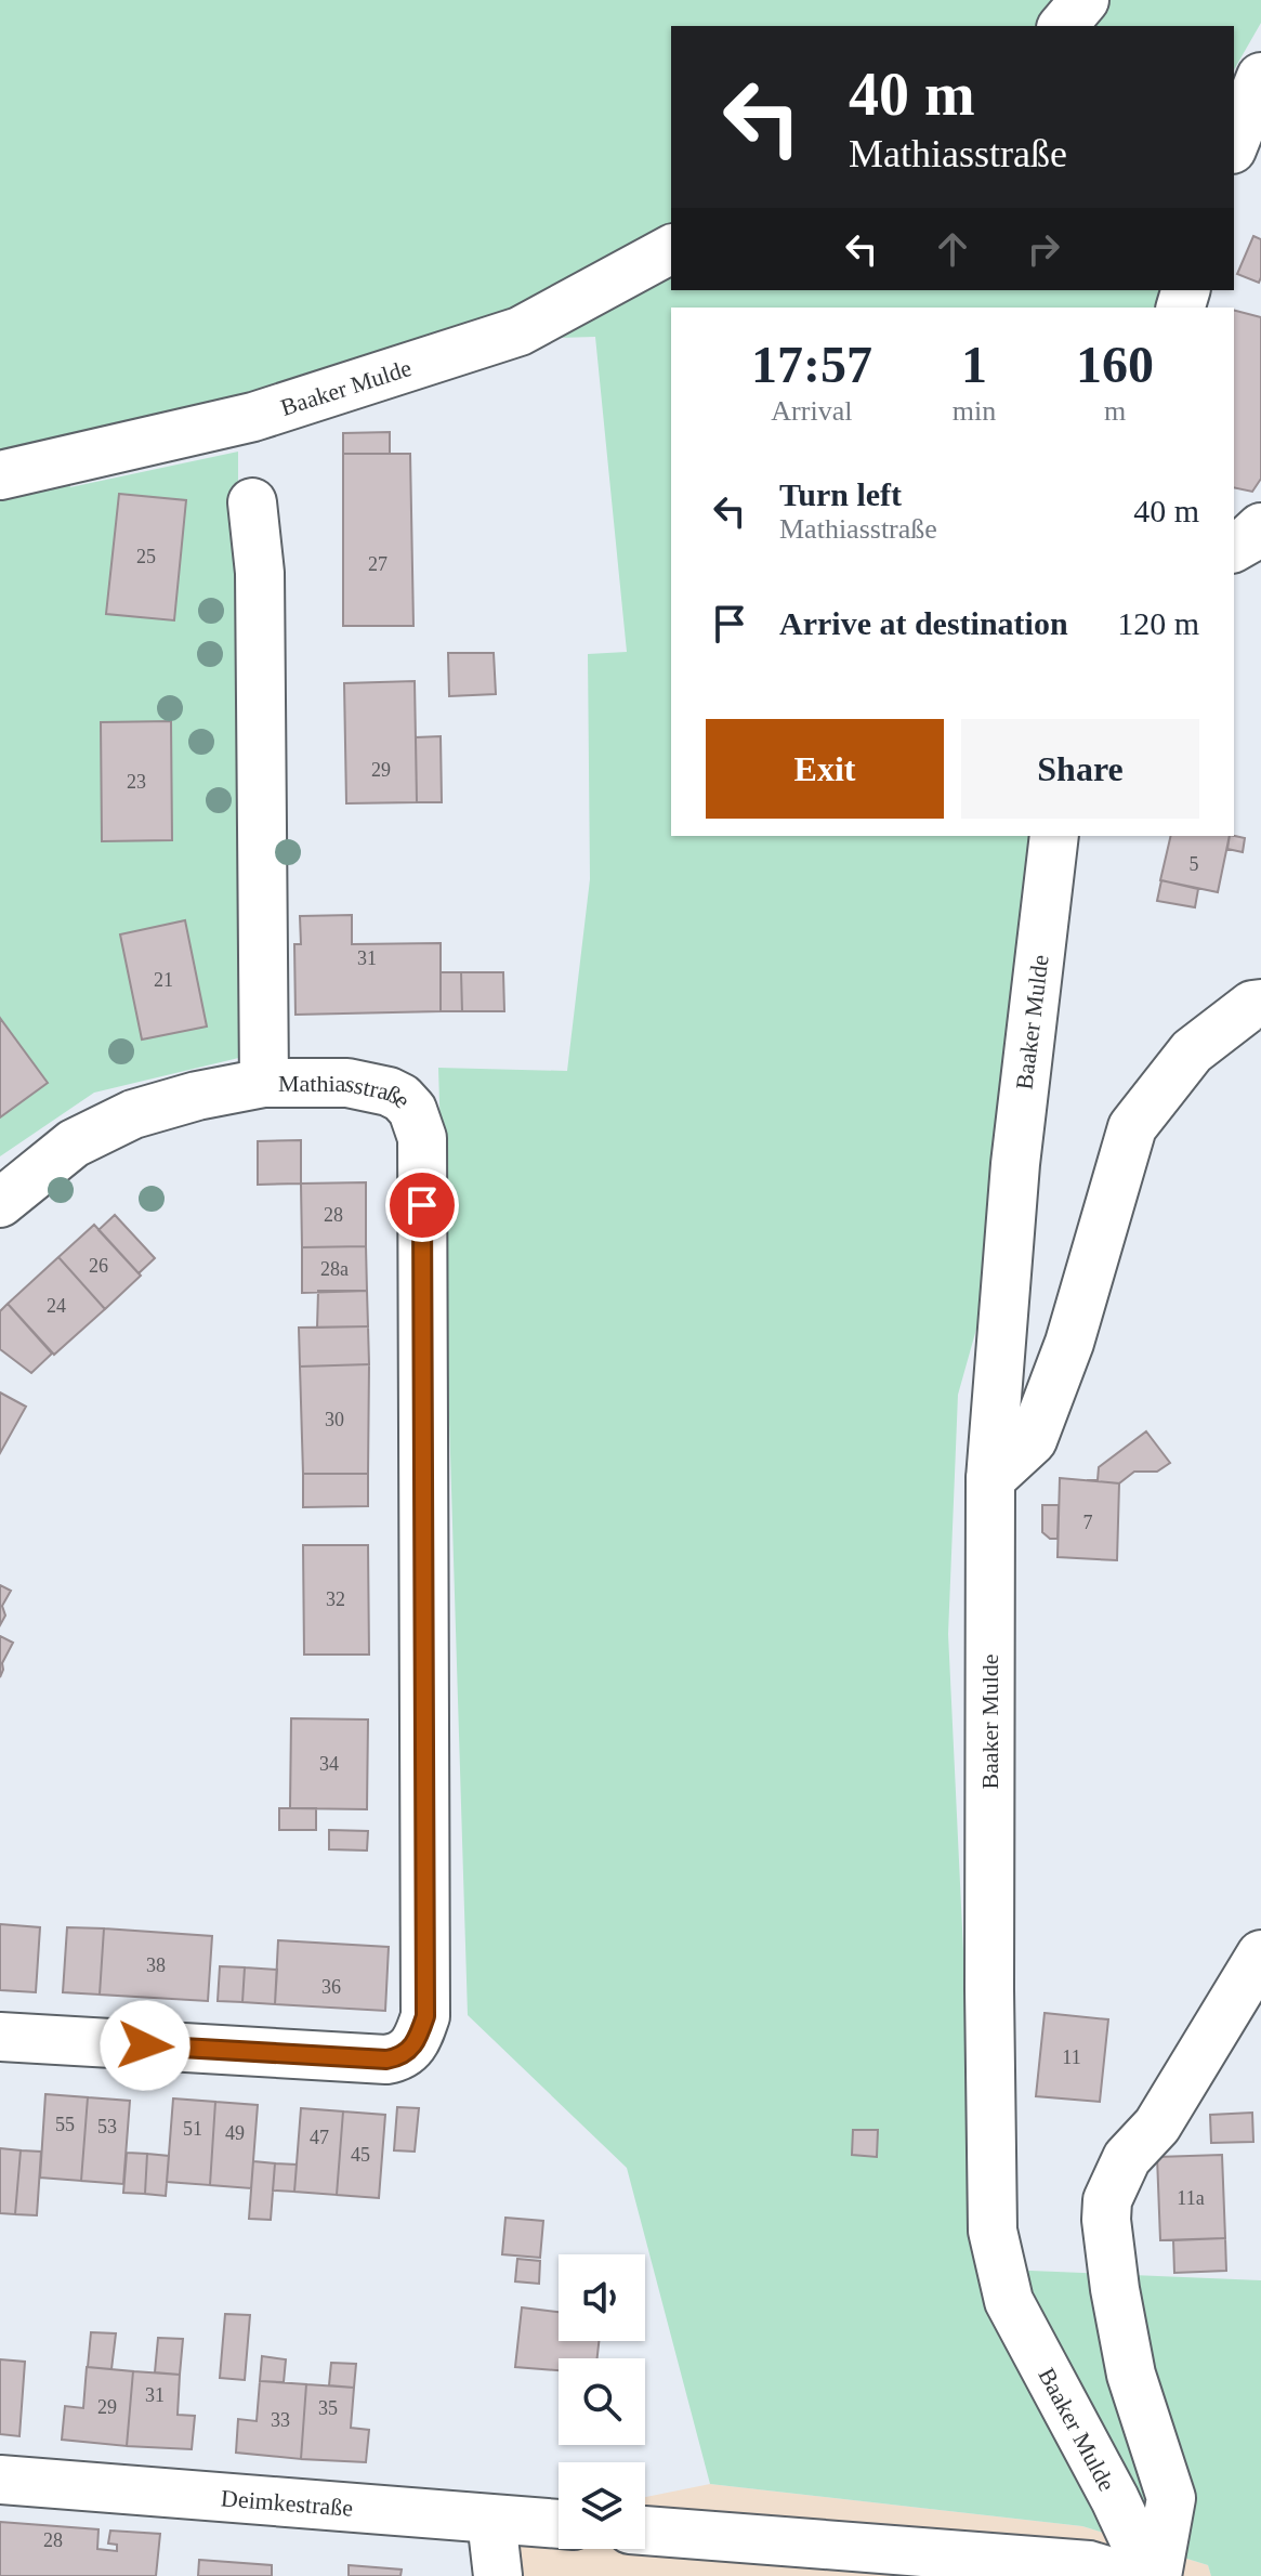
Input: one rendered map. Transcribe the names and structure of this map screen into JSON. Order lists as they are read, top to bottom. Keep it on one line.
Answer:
{"streets":{"street":["Baaker Mulde","Mathiasstraße","Deimkestraße"]},"house_numbers":["25","27","29","23","5","31","21","28","26","28a","24","30","7","32","34","38","36","11","55","53","51","49","47","45","11a","31","29","35","33","28"],"page":{"turn":["40 m","Mathiasstraße"],"eta":["17:57","Arrival","1","min","160","m"],"list":[{"name":"Turn left","note":"Mathiasstraße","value":"40 m"},{"name":"Arrive at destination","value":"120 m"}],"buttons":["Exit","Share"]}}
